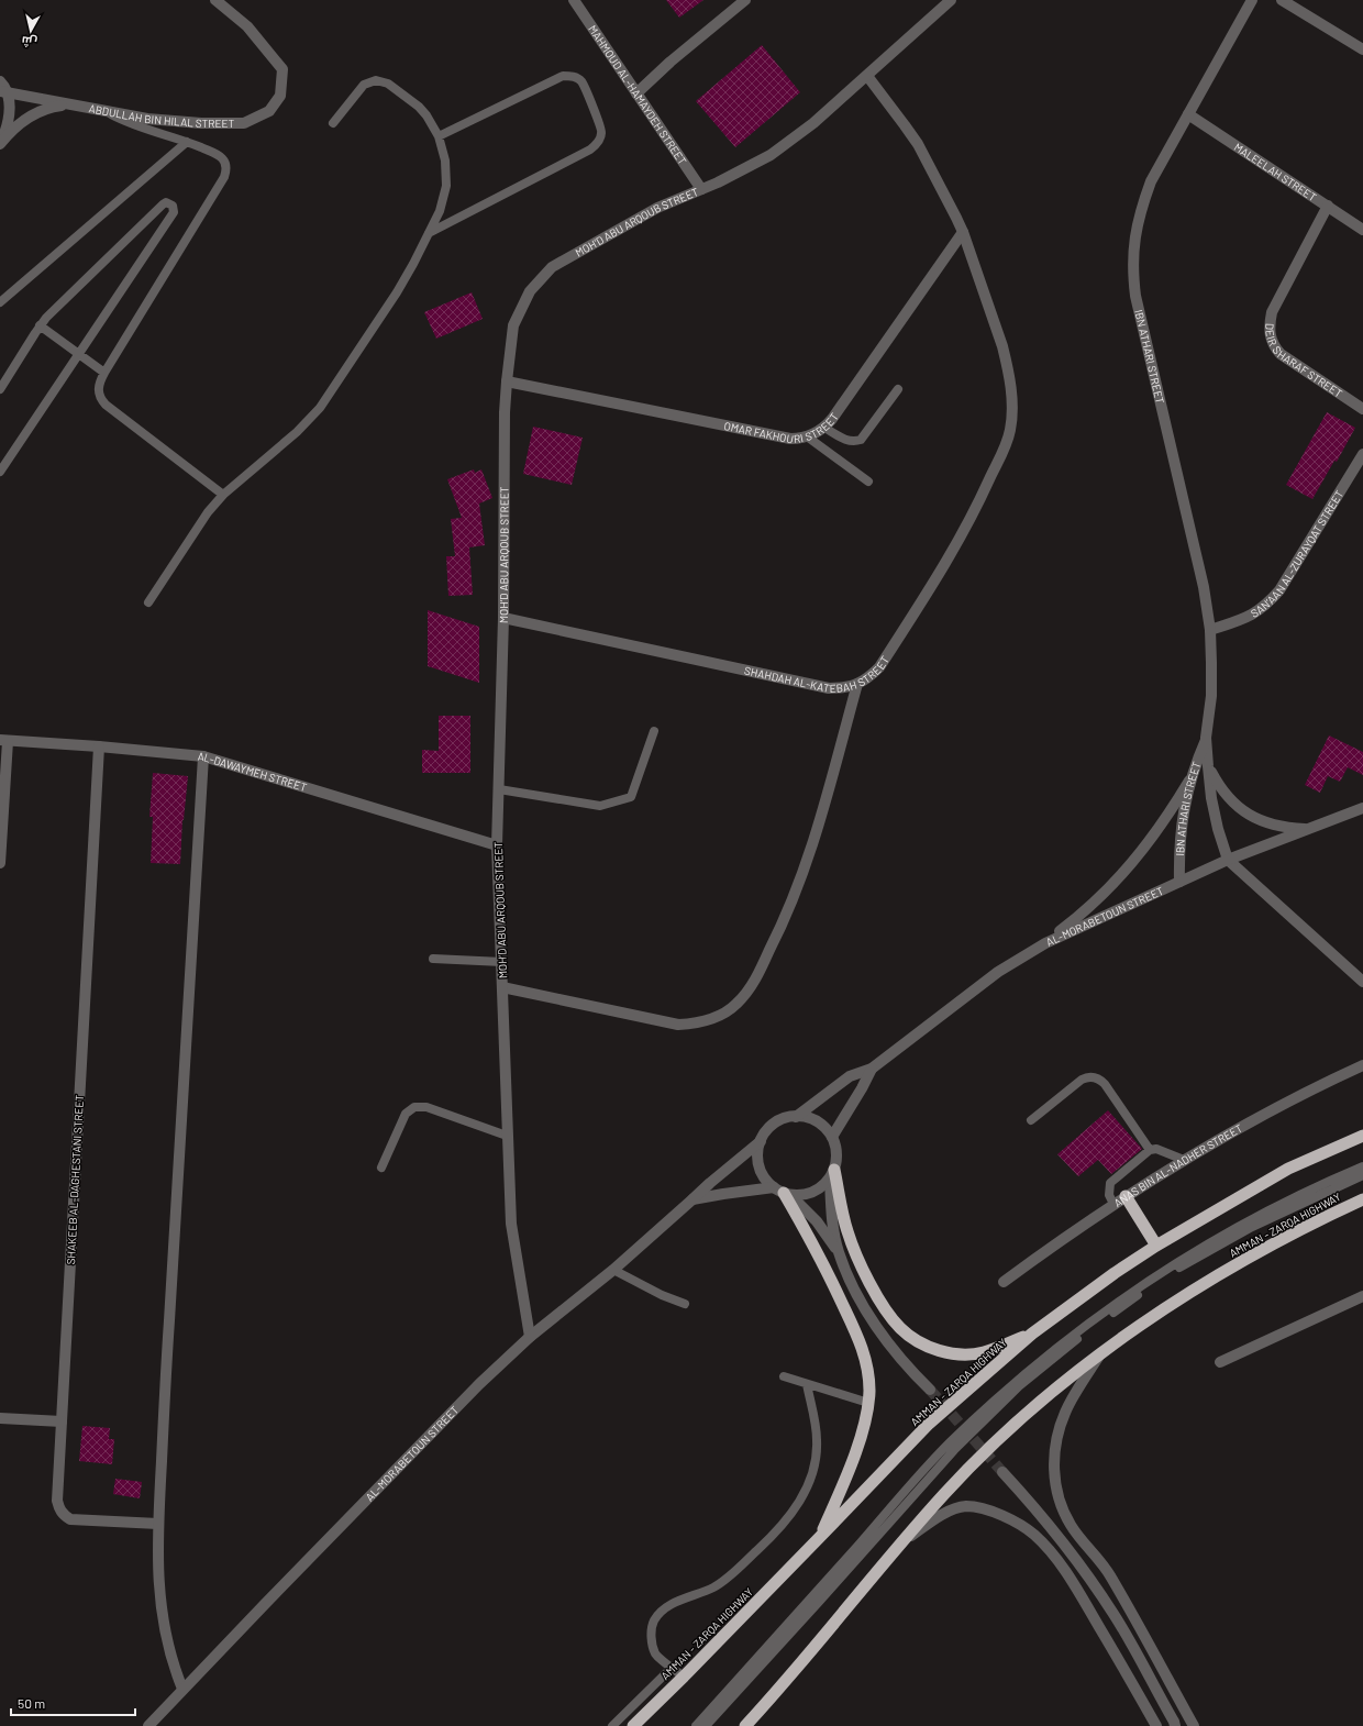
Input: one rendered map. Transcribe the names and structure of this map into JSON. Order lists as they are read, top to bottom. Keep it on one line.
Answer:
{"streets":{"highway":["AMMAN - ZARQA HIGHWAY"],"street":["MAHMOUD AL-HAMAYDEH STREET","ABDULLAH BIN HILAL STREET","MALEELAH STREET","MOH’D ABU ARQOUB STREET","IBN ATHARI STREET","DEIR SHARAF STREET","OMAR FAKHOURI STREET","SAN’AAN AL-ZURAYQAT STREET","SHAHDAH AL-KATEBAH STREET","AL-DAWAYMEH STREET","AL-MORABETOUN STREET","ANAS BIN AL-NADHER STREET","SHAKEEB AL-DAGHESTANI STREET"]},"crossings":[["MAHMOUD AL-HAMAYDEH STREET","MOH’D ABU ARQOUB STREET"],["MALEELAH STREET","IBN ATHARI STREET"],["MALEELAH STREET","DEIR SHARAF STREET"],["MOH’D ABU ARQOUB STREET","OMAR FAKHOURI STREET"],["MOH’D ABU ARQOUB STREET","SHAHDAH AL-KATEBAH STREET"],["MOH’D ABU ARQOUB STREET","AL-DAWAYMEH STREET"],["MOH’D ABU ARQOUB STREET","AL-MORABETOUN STREET"],["IBN ATHARI STREET","SAN’AAN AL-ZURAYQAT STREET"],["IBN ATHARI STREET","AL-MORABETOUN STREET"],["OMAR FAKHOURI STREET","SHAHDAH AL-KATEBAH STREET"],["AL-DAWAYMEH STREET","SHAKEEB AL-DAGHESTANI STREET"]],"scale_bar":"50 m","north":"bottom"}
